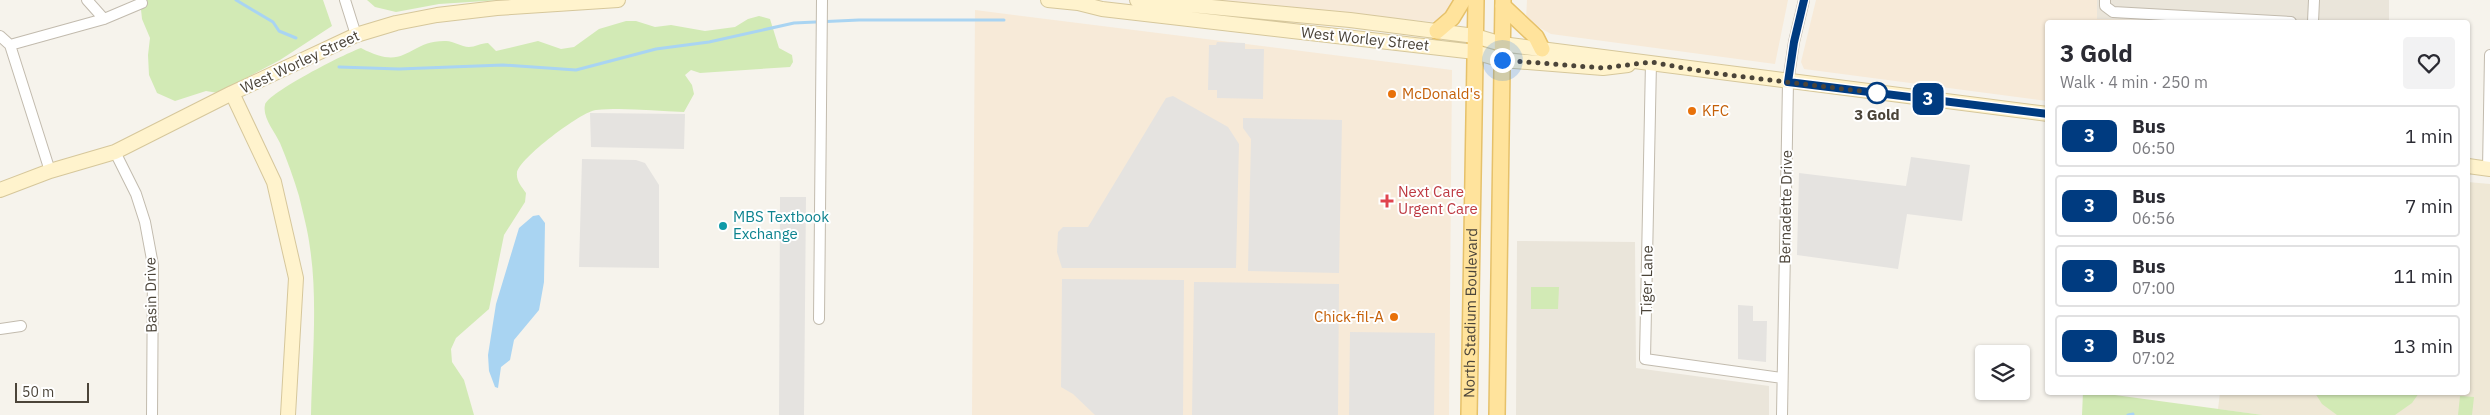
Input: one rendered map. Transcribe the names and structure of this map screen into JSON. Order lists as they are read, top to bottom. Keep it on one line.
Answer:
{"streets":{"main road":["North Stadium Boulevard"],"street":["West Worley Street","Bernadette Drive","Tiger Lane","Basin Drive"]},"crossings":[["West Worley Street","Bernadette Drive"],["West Worley Street","Tiger Lane"],["West Worley Street","Basin Drive"],["West Worley Street","North Stadium Boulevard"],["Bernadette Drive","Tiger Lane"]],"places":{"other":["3 Gold","McDonald's","KFC","MBS Textbook Exchange","Chick-fil-A"],"health":["Next Care Urgent Care"]},"lines":["bus line 3"],"scale_bar":"50 m","page":{"on_map":"3","heading":["3 Gold","Walk · 4 min · 250 m"],"list":[{"mark":"3","name":"Bus","note":"06:50","value":"1 min"},{"mark":"3","name":"Bus","note":"06:56","value":"7 min"},{"mark":"3","name":"Bus","note":"07:00","value":"11 min"},{"mark":"3","name":"Bus","note":"07:02","value":"13 min"}],"scale":"50 m"}}
